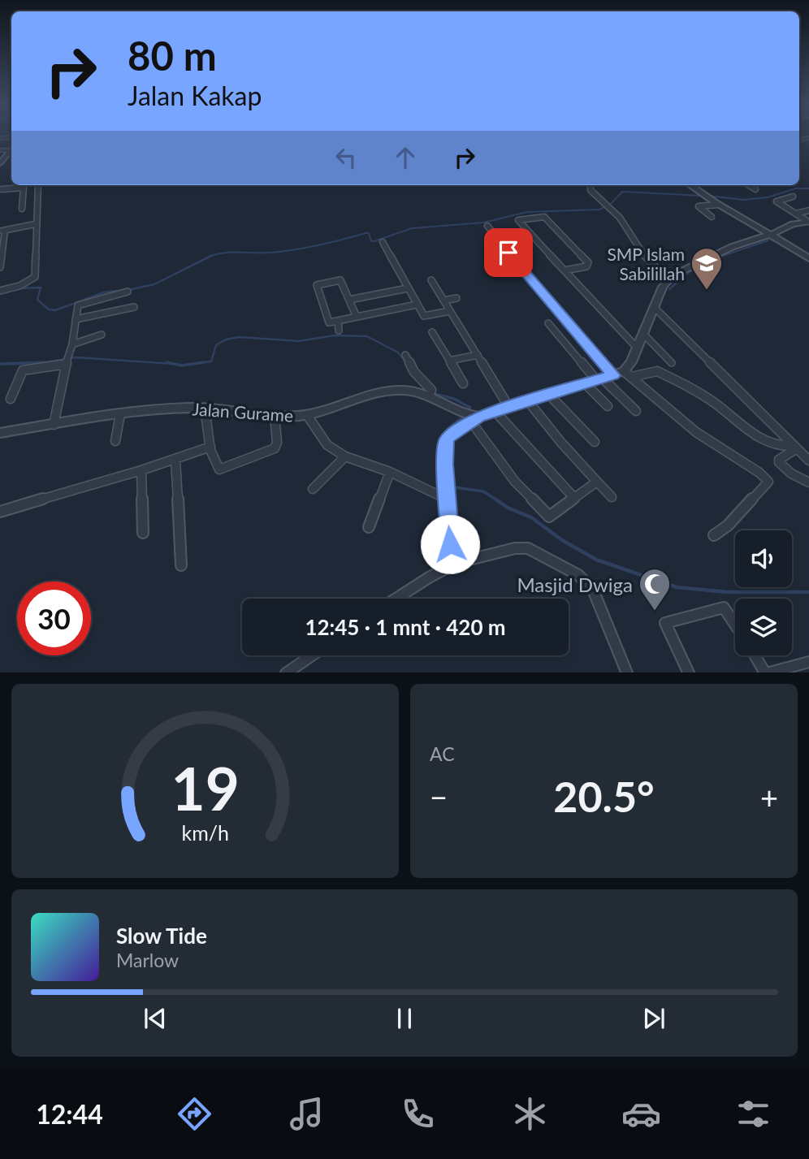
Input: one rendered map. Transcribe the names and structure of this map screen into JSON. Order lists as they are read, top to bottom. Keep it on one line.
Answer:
{"streets":{"street":["Jalan Gurame"]},"places":{"school or university":["SMP Islam Sabilillah"],"mosque":["Masjid Dwiga"]},"page":{"turn":["80 m","Jalan Kakap"],"limit":"30","trip":"12:45 · 1 mnt · 420 m","tile":"AC","heat":["−","20.5°","+"],"song":["Slow Tide","Marlow"],"tabs":"12:44","gauge":["19","km/h"]}}
